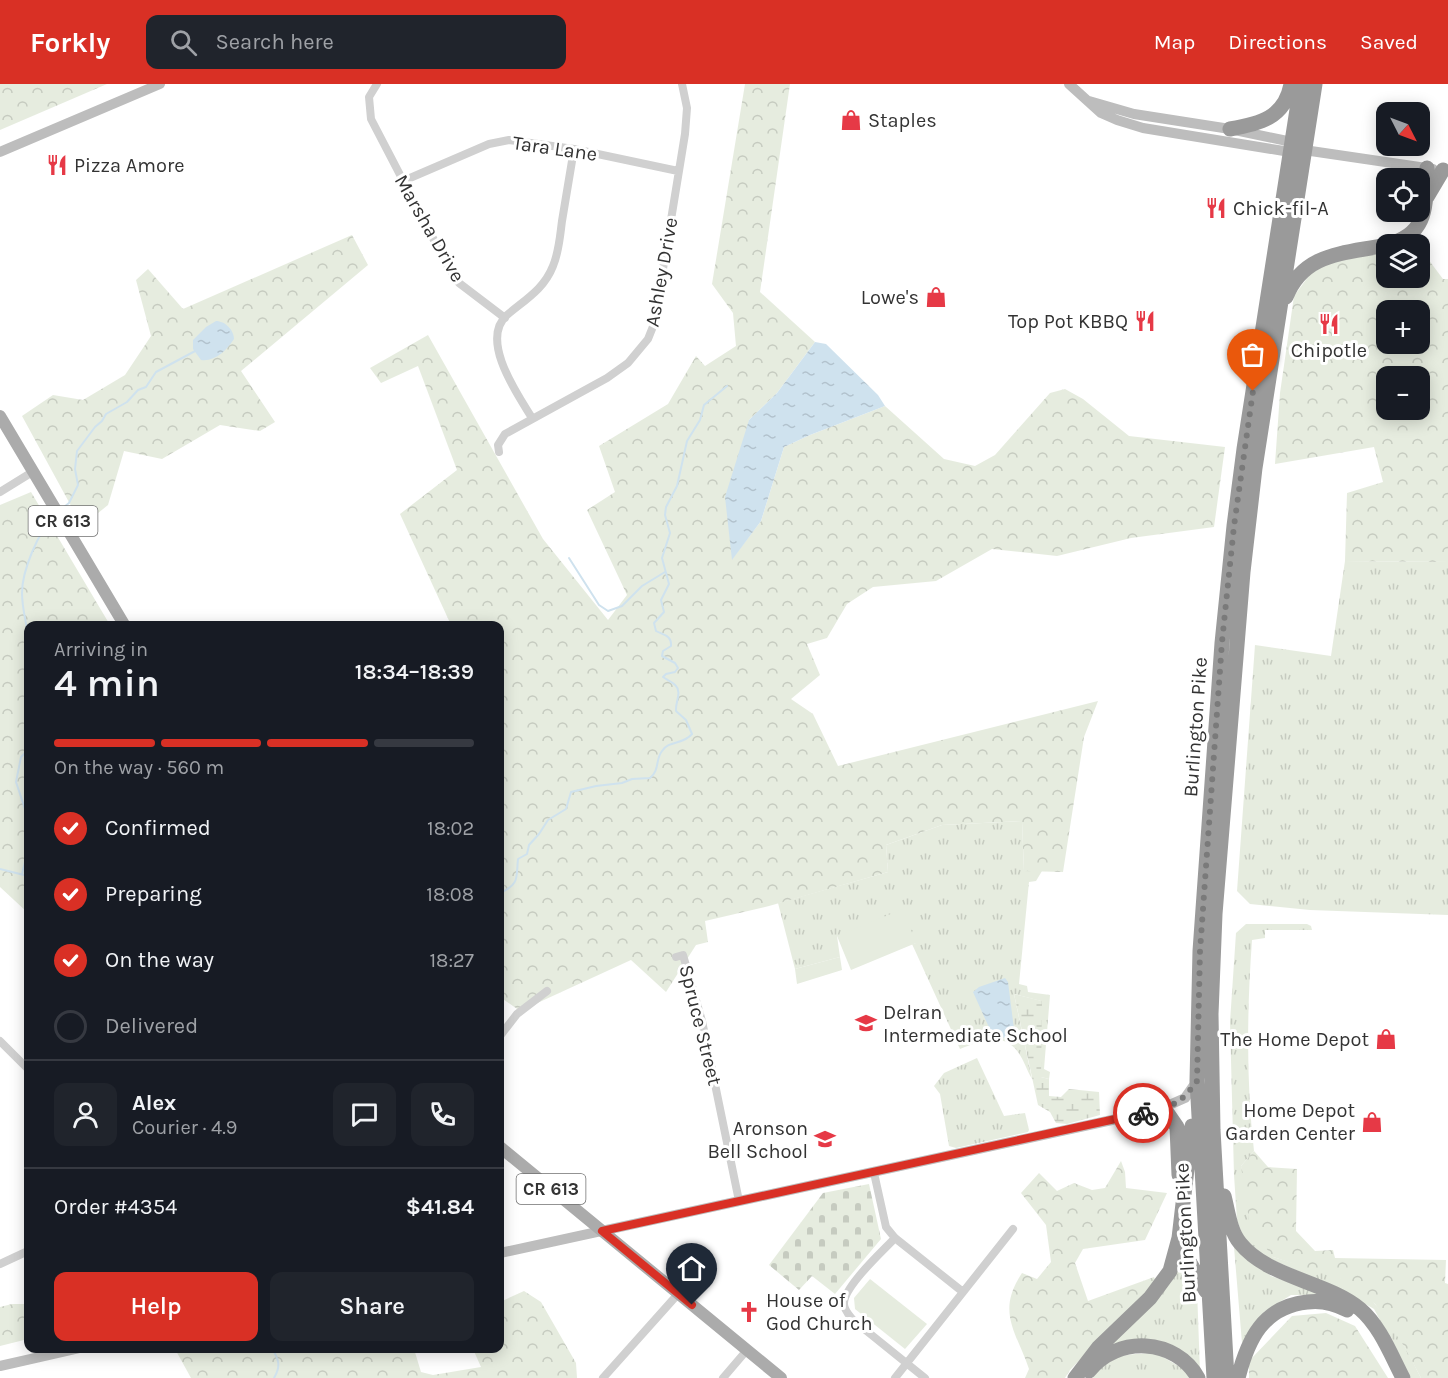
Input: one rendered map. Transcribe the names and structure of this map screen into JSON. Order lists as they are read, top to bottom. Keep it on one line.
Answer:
{"streets":{"highway":["Burlington Pike"],"main road":["CR 613"],"street":["Tara Lane","Marsha Drive","Ashley Drive","Spruce Street"]},"crossings":[["Tara Lane","Marsha Drive"],["Tara Lane","Ashley Drive"]],"places":{"shop":["Staples","Lowe's","The Home Depot","Home Depot Garden Center"],"restaurant":["Pizza Amore","Chick-fil-A","Top Pot KBBQ","Chipotle"],"school or university":["Delran Intermediate School","Aronson Bell School"],"church":["House of God Church"]},"north":"bottom right","page":{"header":"Forkly","search":"Search here","nav":["Map","Directions","Saved"],"map_buttons":["+","−"],"heading":["4 min","Arriving in","18:34–18:39"],"panel":["Alex","Courier · 4.9","Order #4354","$41.84"],"bar":"On the way · 560 m","list":[["Confirmed","18:02"],["Preparing","18:08"],["On the way","18:27"],"Delivered"],"buttons":["Help","Share"]}}
